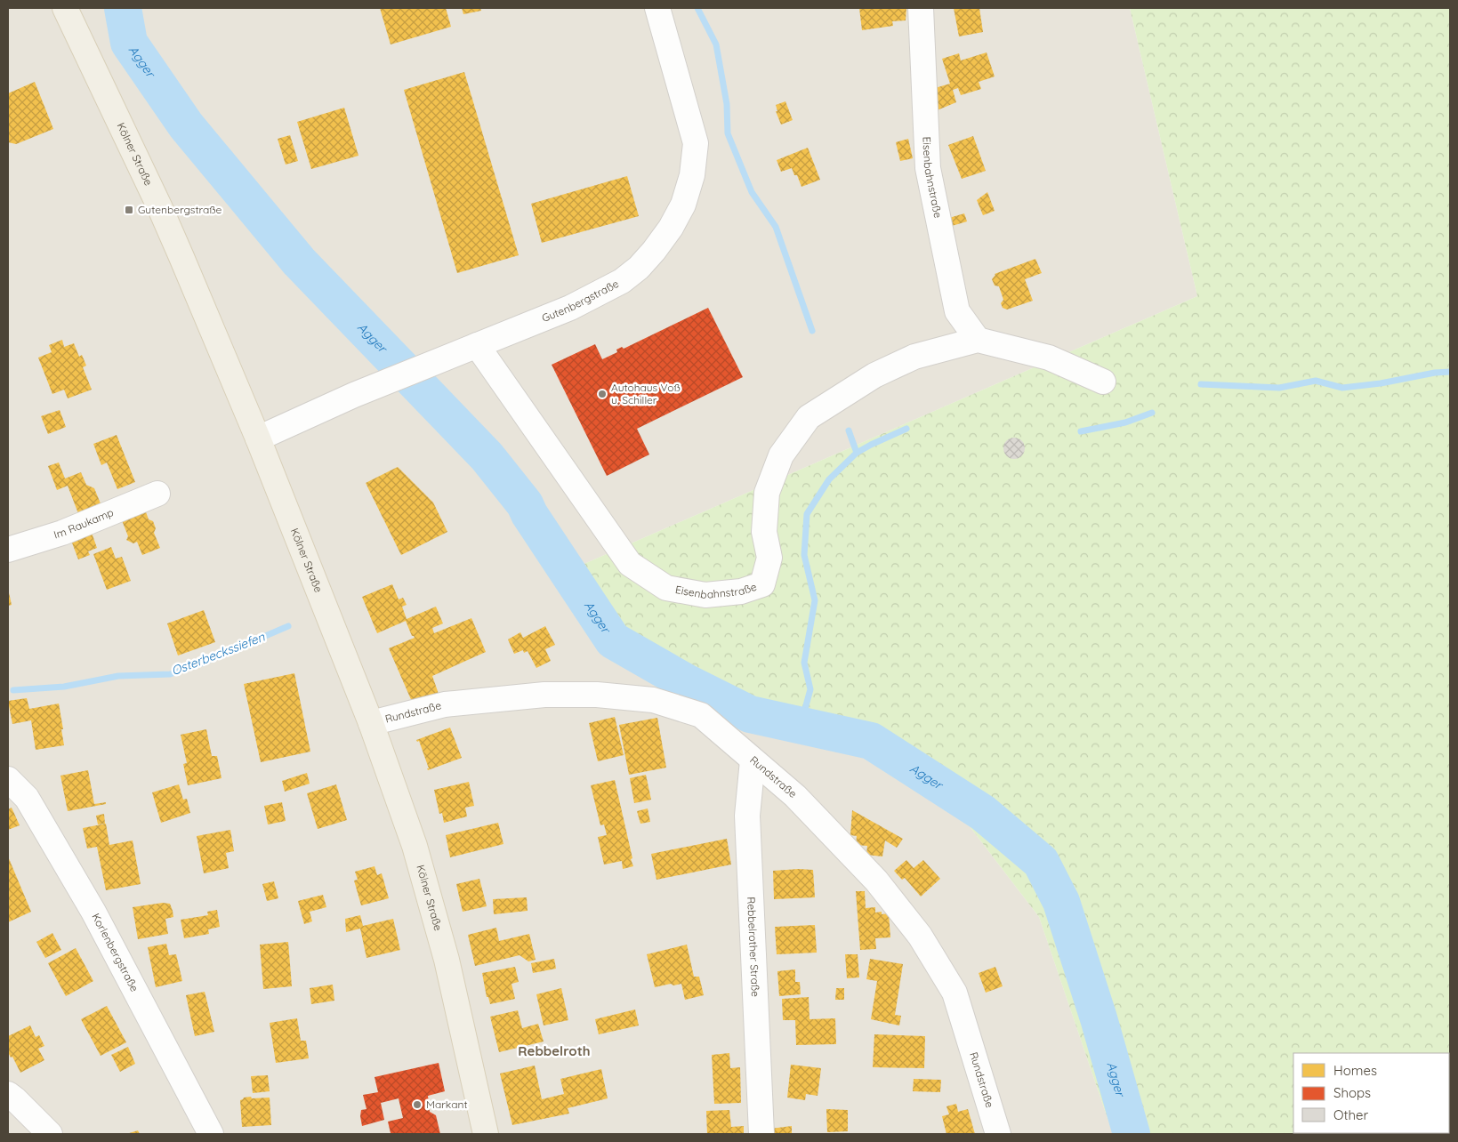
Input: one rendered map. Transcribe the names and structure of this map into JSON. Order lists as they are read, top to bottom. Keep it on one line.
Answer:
{"streets":{"main road":["Kölner Straße"],"street":["Eisenbahnstraße","Gutenbergstraße","Im Raukamp","Rundstraße","Rebbelrother Straße","Korlenbergstraße"]},"crossings":[["Kölner Straße","Gutenbergstraße"],["Kölner Straße","Rundstraße"],["Eisenbahnstraße","Gutenbergstraße"],["Rundstraße","Rebbelrother Straße"]],"districts":["Rebbelroth"],"water":["Agger","Osterbeckssiefen"],"places":{"transit":["Gutenbergstraße"],"other":["Autohaus Voß u. Schiller","Markant"]},"legend":["Homes","Shops","Other"]}
